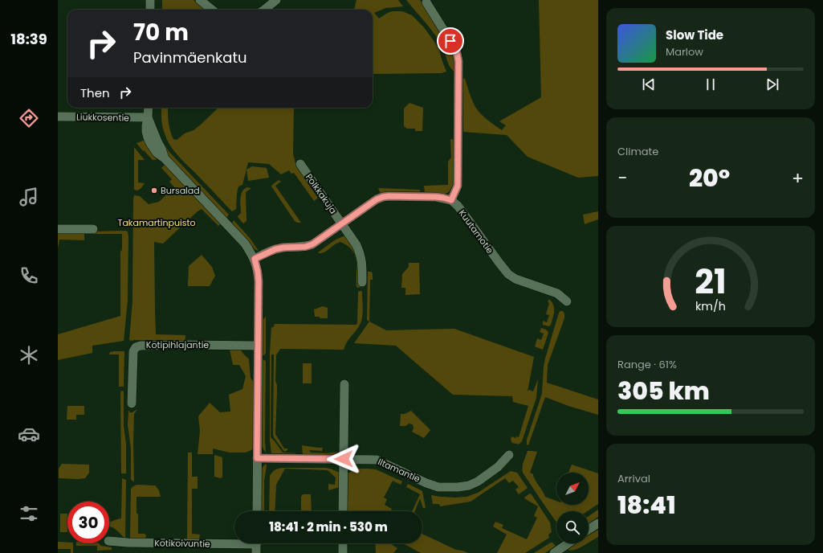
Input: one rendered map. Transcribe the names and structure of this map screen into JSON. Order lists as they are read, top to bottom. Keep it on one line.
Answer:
{"streets":{"street":["Liukkosentie","Polkkakuja","Kuutamotie","Kotipihlajantie","Iltamantie","Kotikoivuntie"]},"parks":["Takamartinpuisto"],"places":["Bursalad"],"north":"top right","page":{"tabs":"18:39","turn":["70 m","Pavinmäenkatu"],"song":["Slow Tide","Marlow"],"then":"Then","tile":["Climate",["Range · 61%","305 km"],["Arrival","18:41"]],"heat":["−","20°","+"],"limit":"30","trip":"18:41 · 2 min · 530 m","gauge":["21","km/h"]}}
